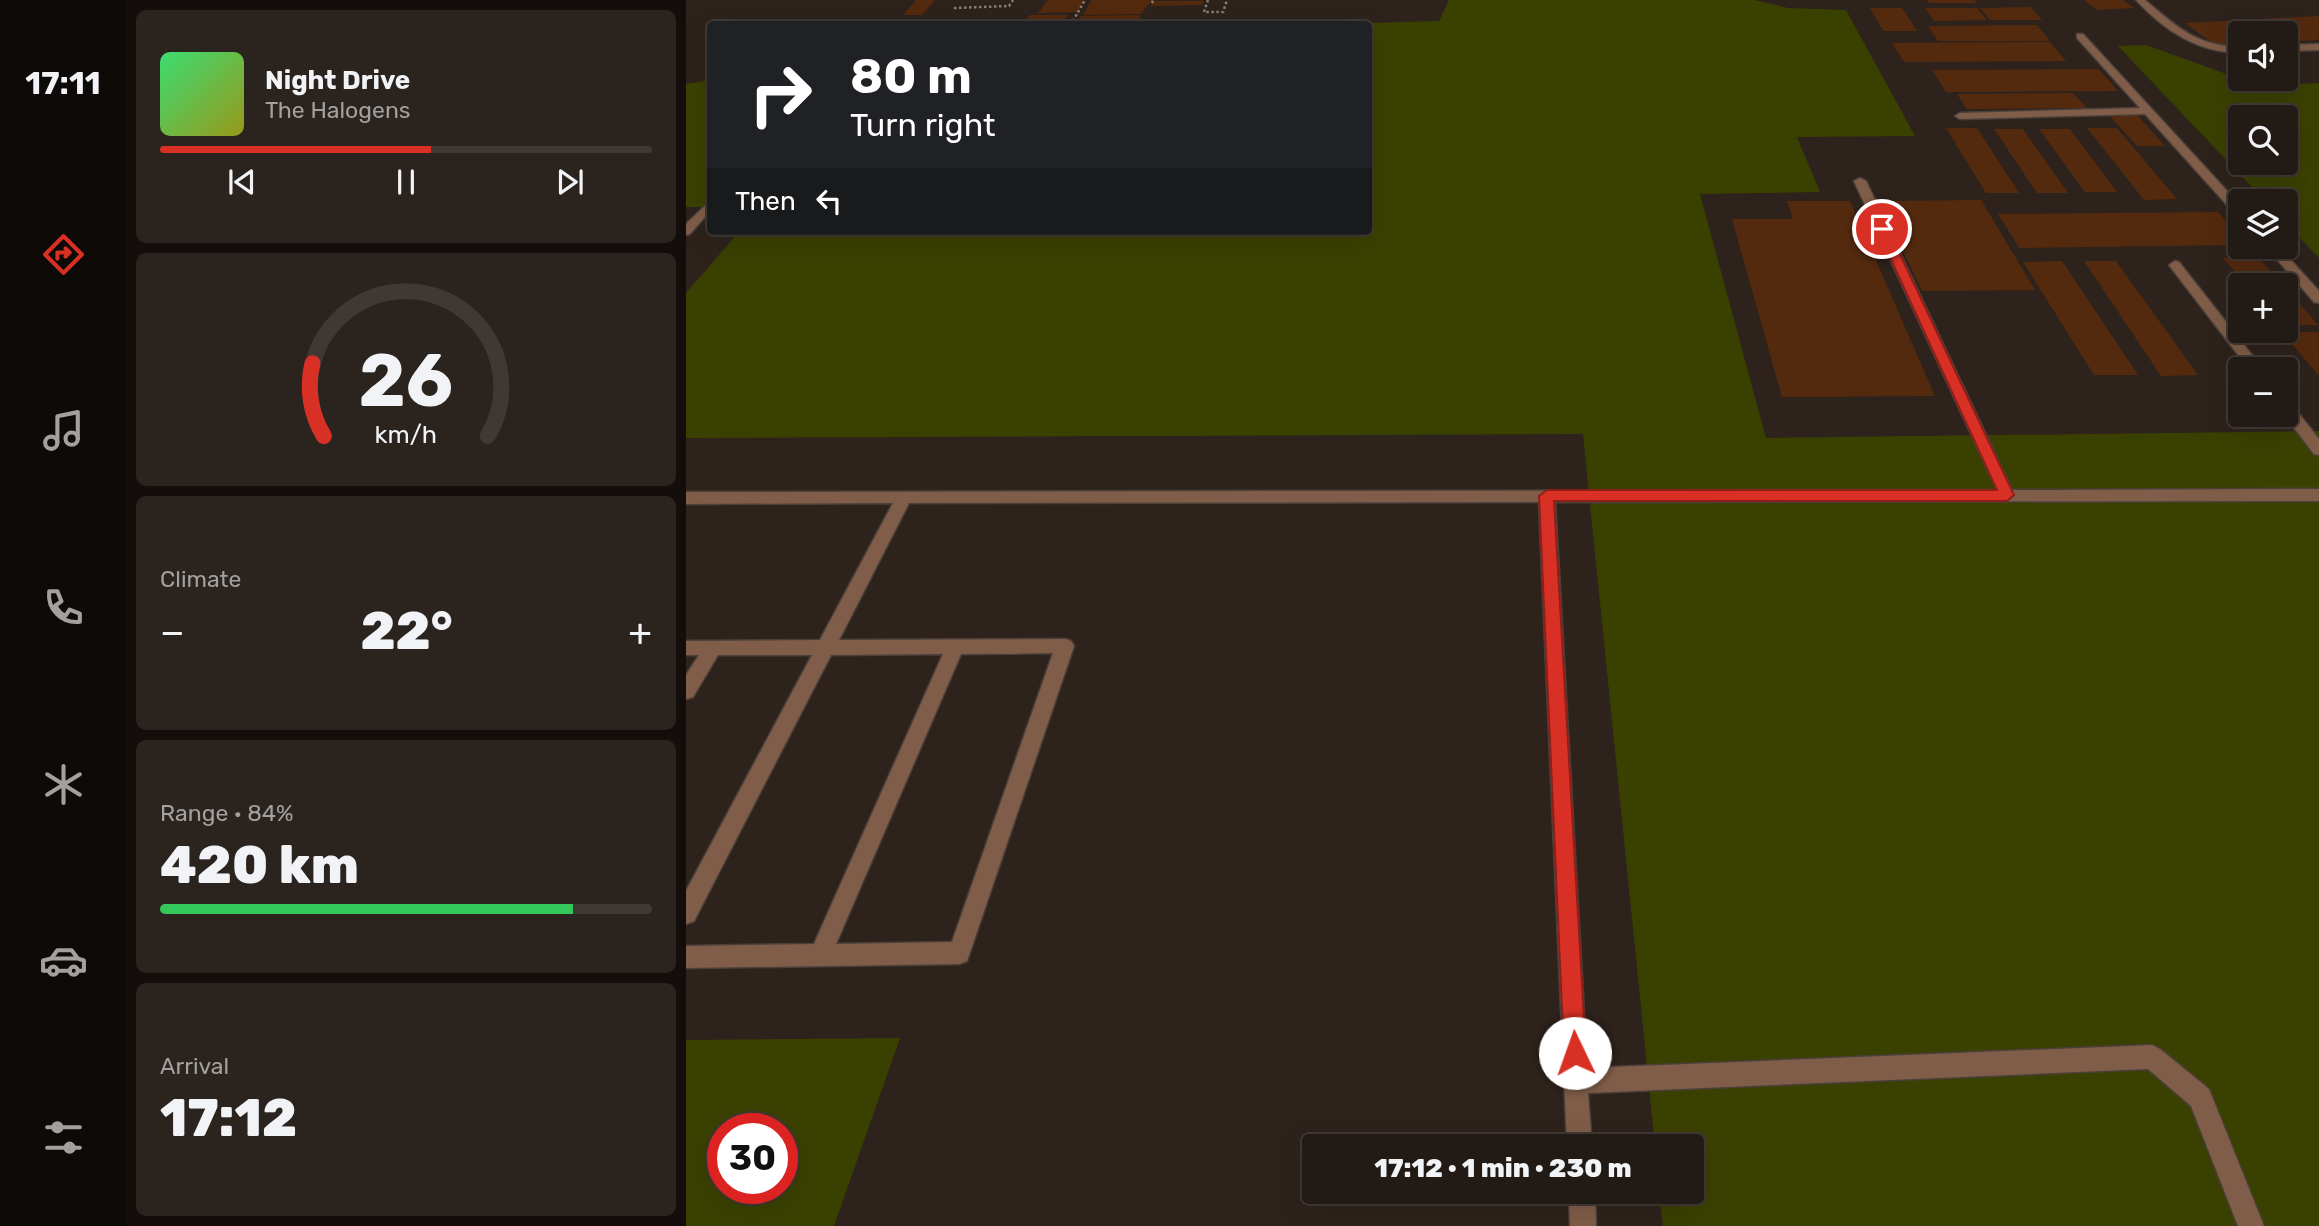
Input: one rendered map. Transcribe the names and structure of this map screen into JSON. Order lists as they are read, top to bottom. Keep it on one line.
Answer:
{"page":{"tabs":"17:11","map_buttons":["+","−"],"turn":["80 m","Turn right"],"song":["Night Drive","The Halogens"],"then":"Then","tile":["Climate",["Range · 84%","420 km"],["Arrival","17:12"]],"heat":["−","22°","+"],"limit":"30","trip":"17:12 · 1 min · 230 m","gauge":["26","km/h"]}}
